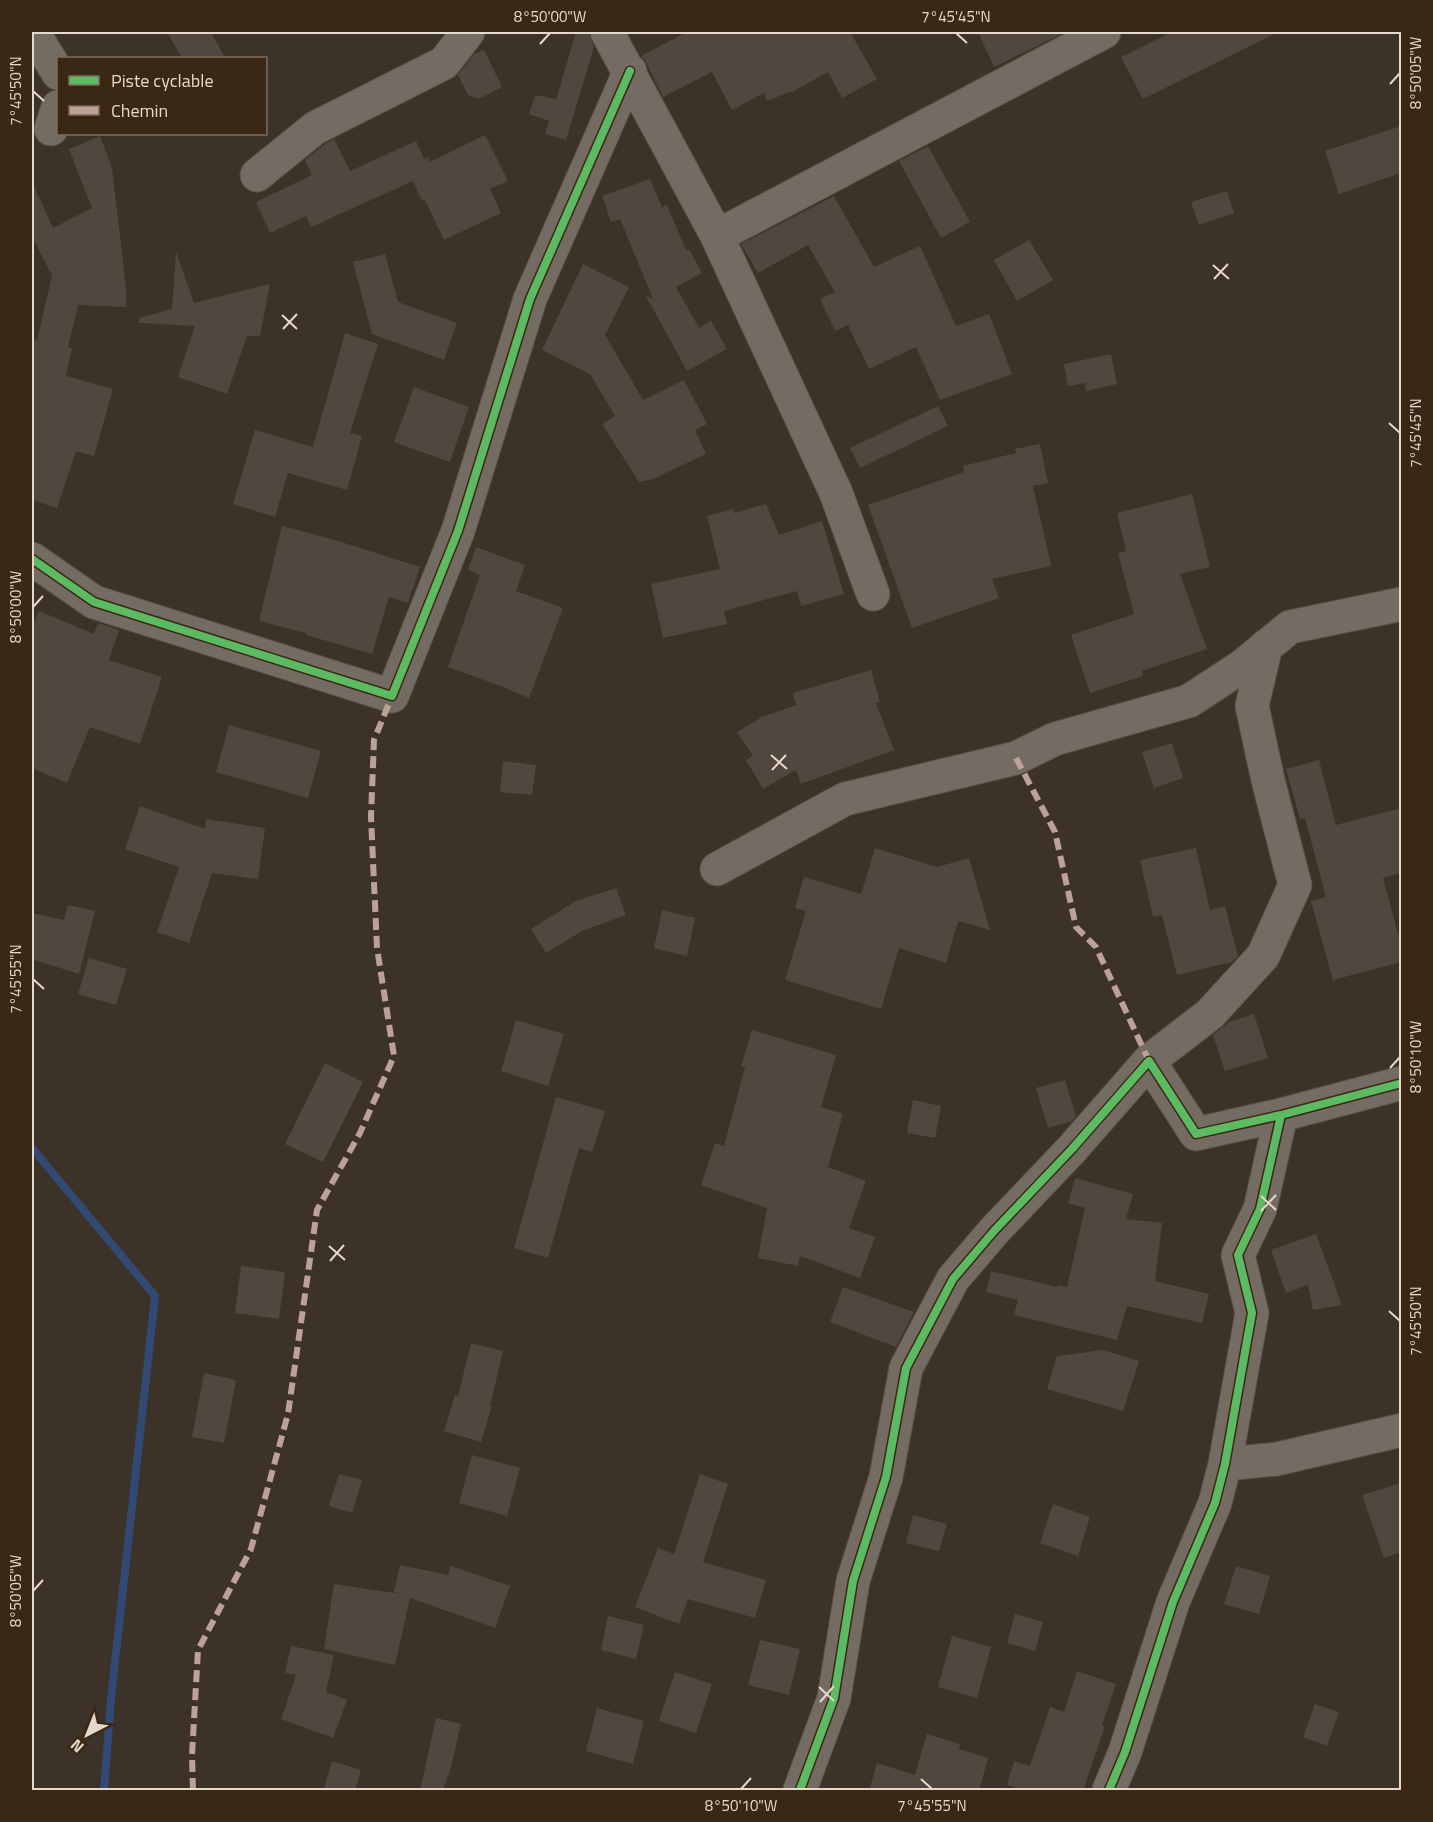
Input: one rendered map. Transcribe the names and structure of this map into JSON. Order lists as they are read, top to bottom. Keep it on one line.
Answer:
{"legend":["Piste cyclable","Chemin"],"north":"bottom left","coordinates":["8°50'00\"W","7°45'45\"N","8°50'05\"W","7°45'50\"N","7°45'55\"N","8°50'10\"W"]}
